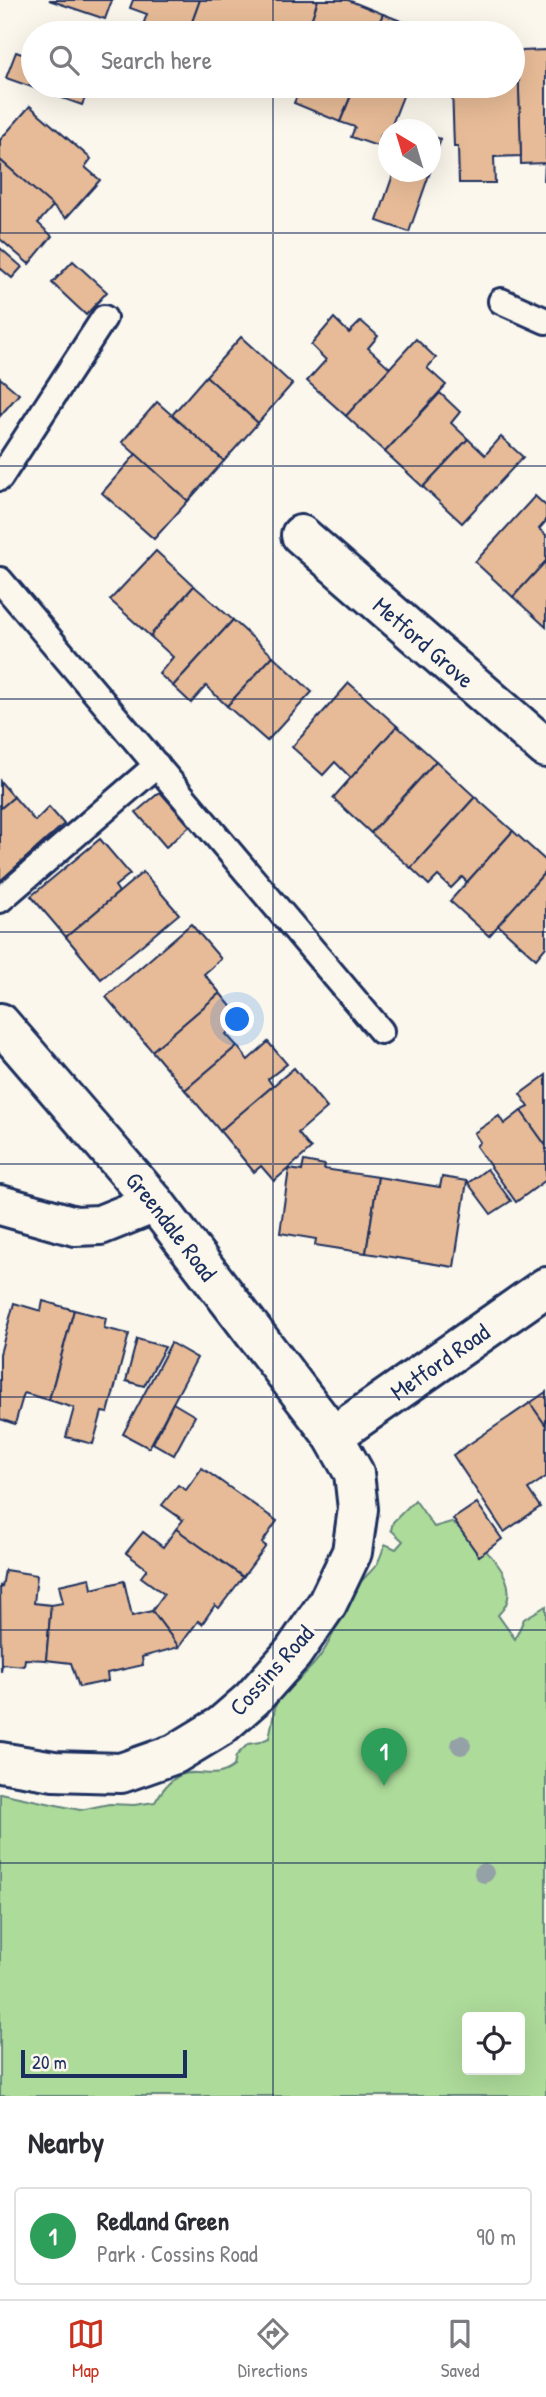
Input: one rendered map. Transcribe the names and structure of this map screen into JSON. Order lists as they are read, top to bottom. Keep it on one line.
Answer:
{"streets":{"street":["Metford Grove","Greendale Road","Metford Road","Cossins Road"]},"crossings":[["Greendale Road","Metford Road"],["Greendale Road","Cossins Road"],["Metford Road","Cossins Road"]],"scale_bar":"20 m","north":"top left","page":{"search":"Search here","pins":"1","scale":"20 m","heading":"Nearby","list":[{"mark":"1","name":"Redland Green","note":"Park · Cossins Road","value":"90 m"}],"nav":["Map","Directions","Saved"]}}
